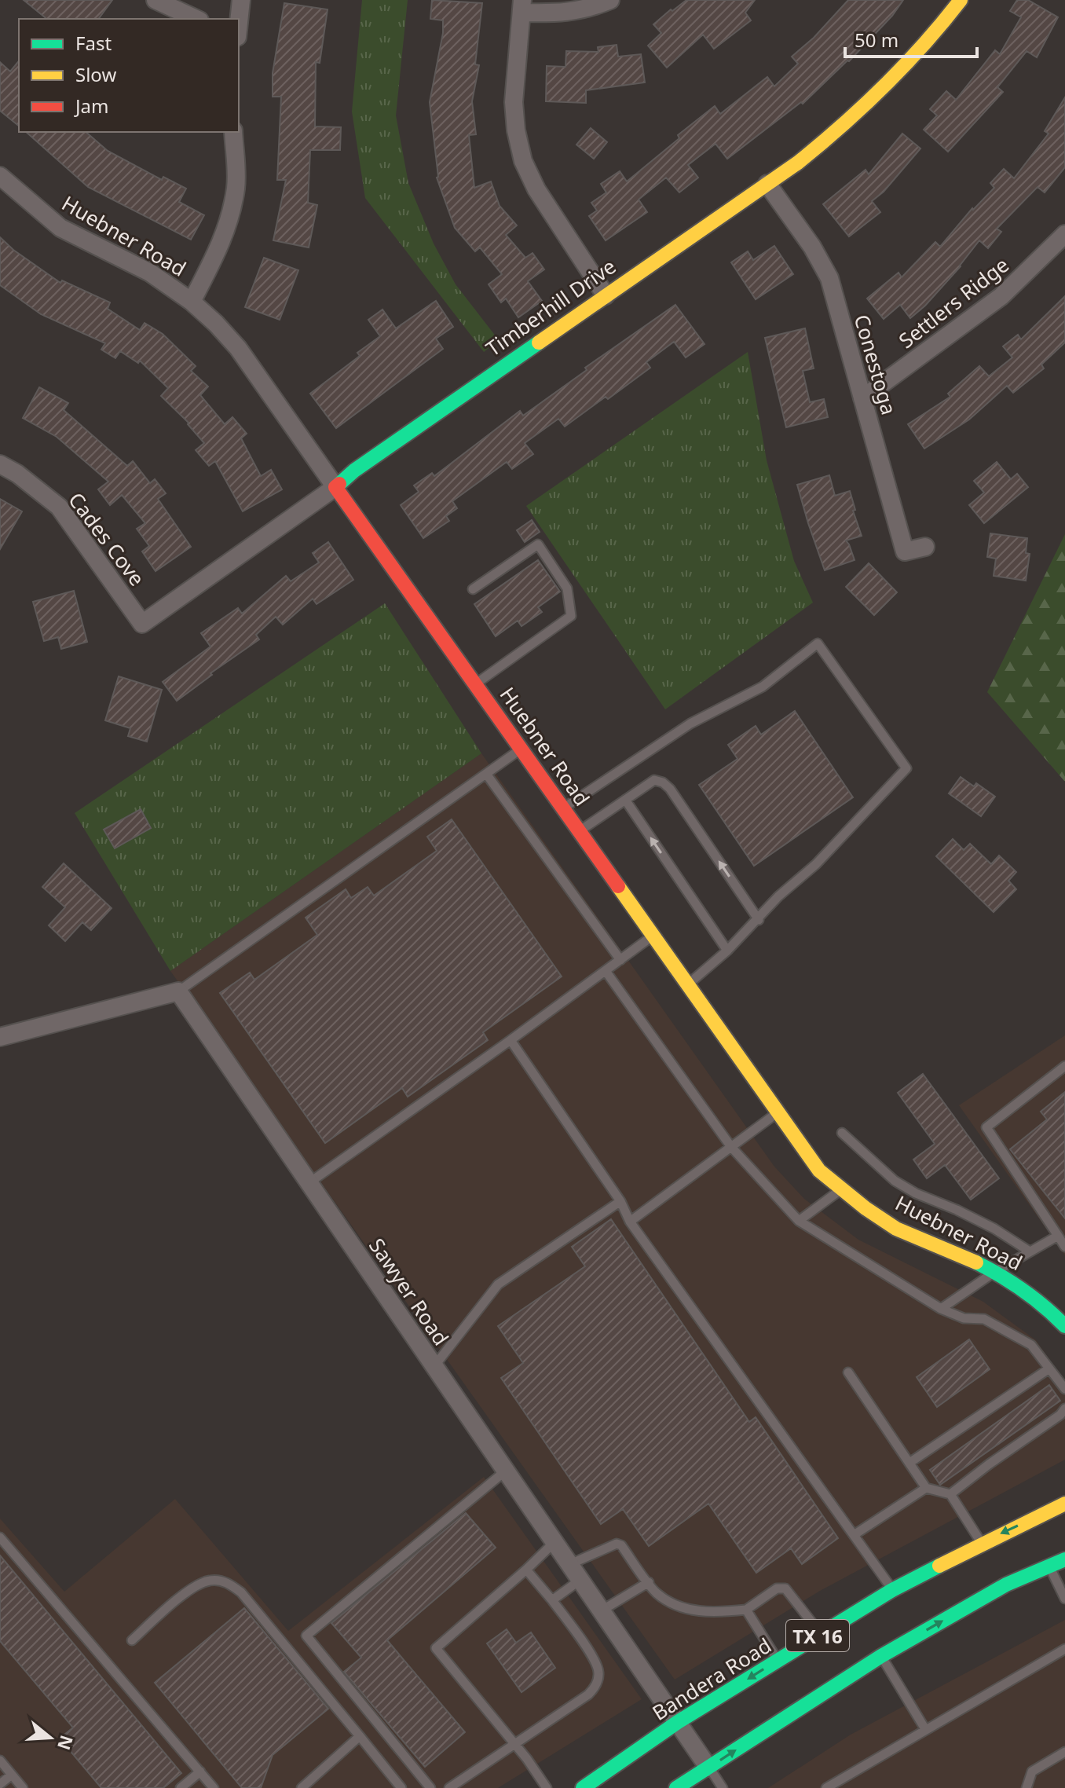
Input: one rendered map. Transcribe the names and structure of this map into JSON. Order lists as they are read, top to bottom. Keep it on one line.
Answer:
{"streets":{"street":["Huebner Road","Settlers Ridge","Timberhill Drive","Conestoga","Cades Cove","Sawyer Road","TX 16","Bandera Road"]},"crossings":[["Huebner Road","Timberhill Drive"],["Settlers Ridge","Conestoga"],["Timberhill Drive","Conestoga"],["Timberhill Drive","Cades Cove"],["Sawyer Road","TX 16"],["Sawyer Road","Bandera Road"]],"legend":["Fast","Slow","Jam"],"scale_bar":"50 m","north":"right"}
